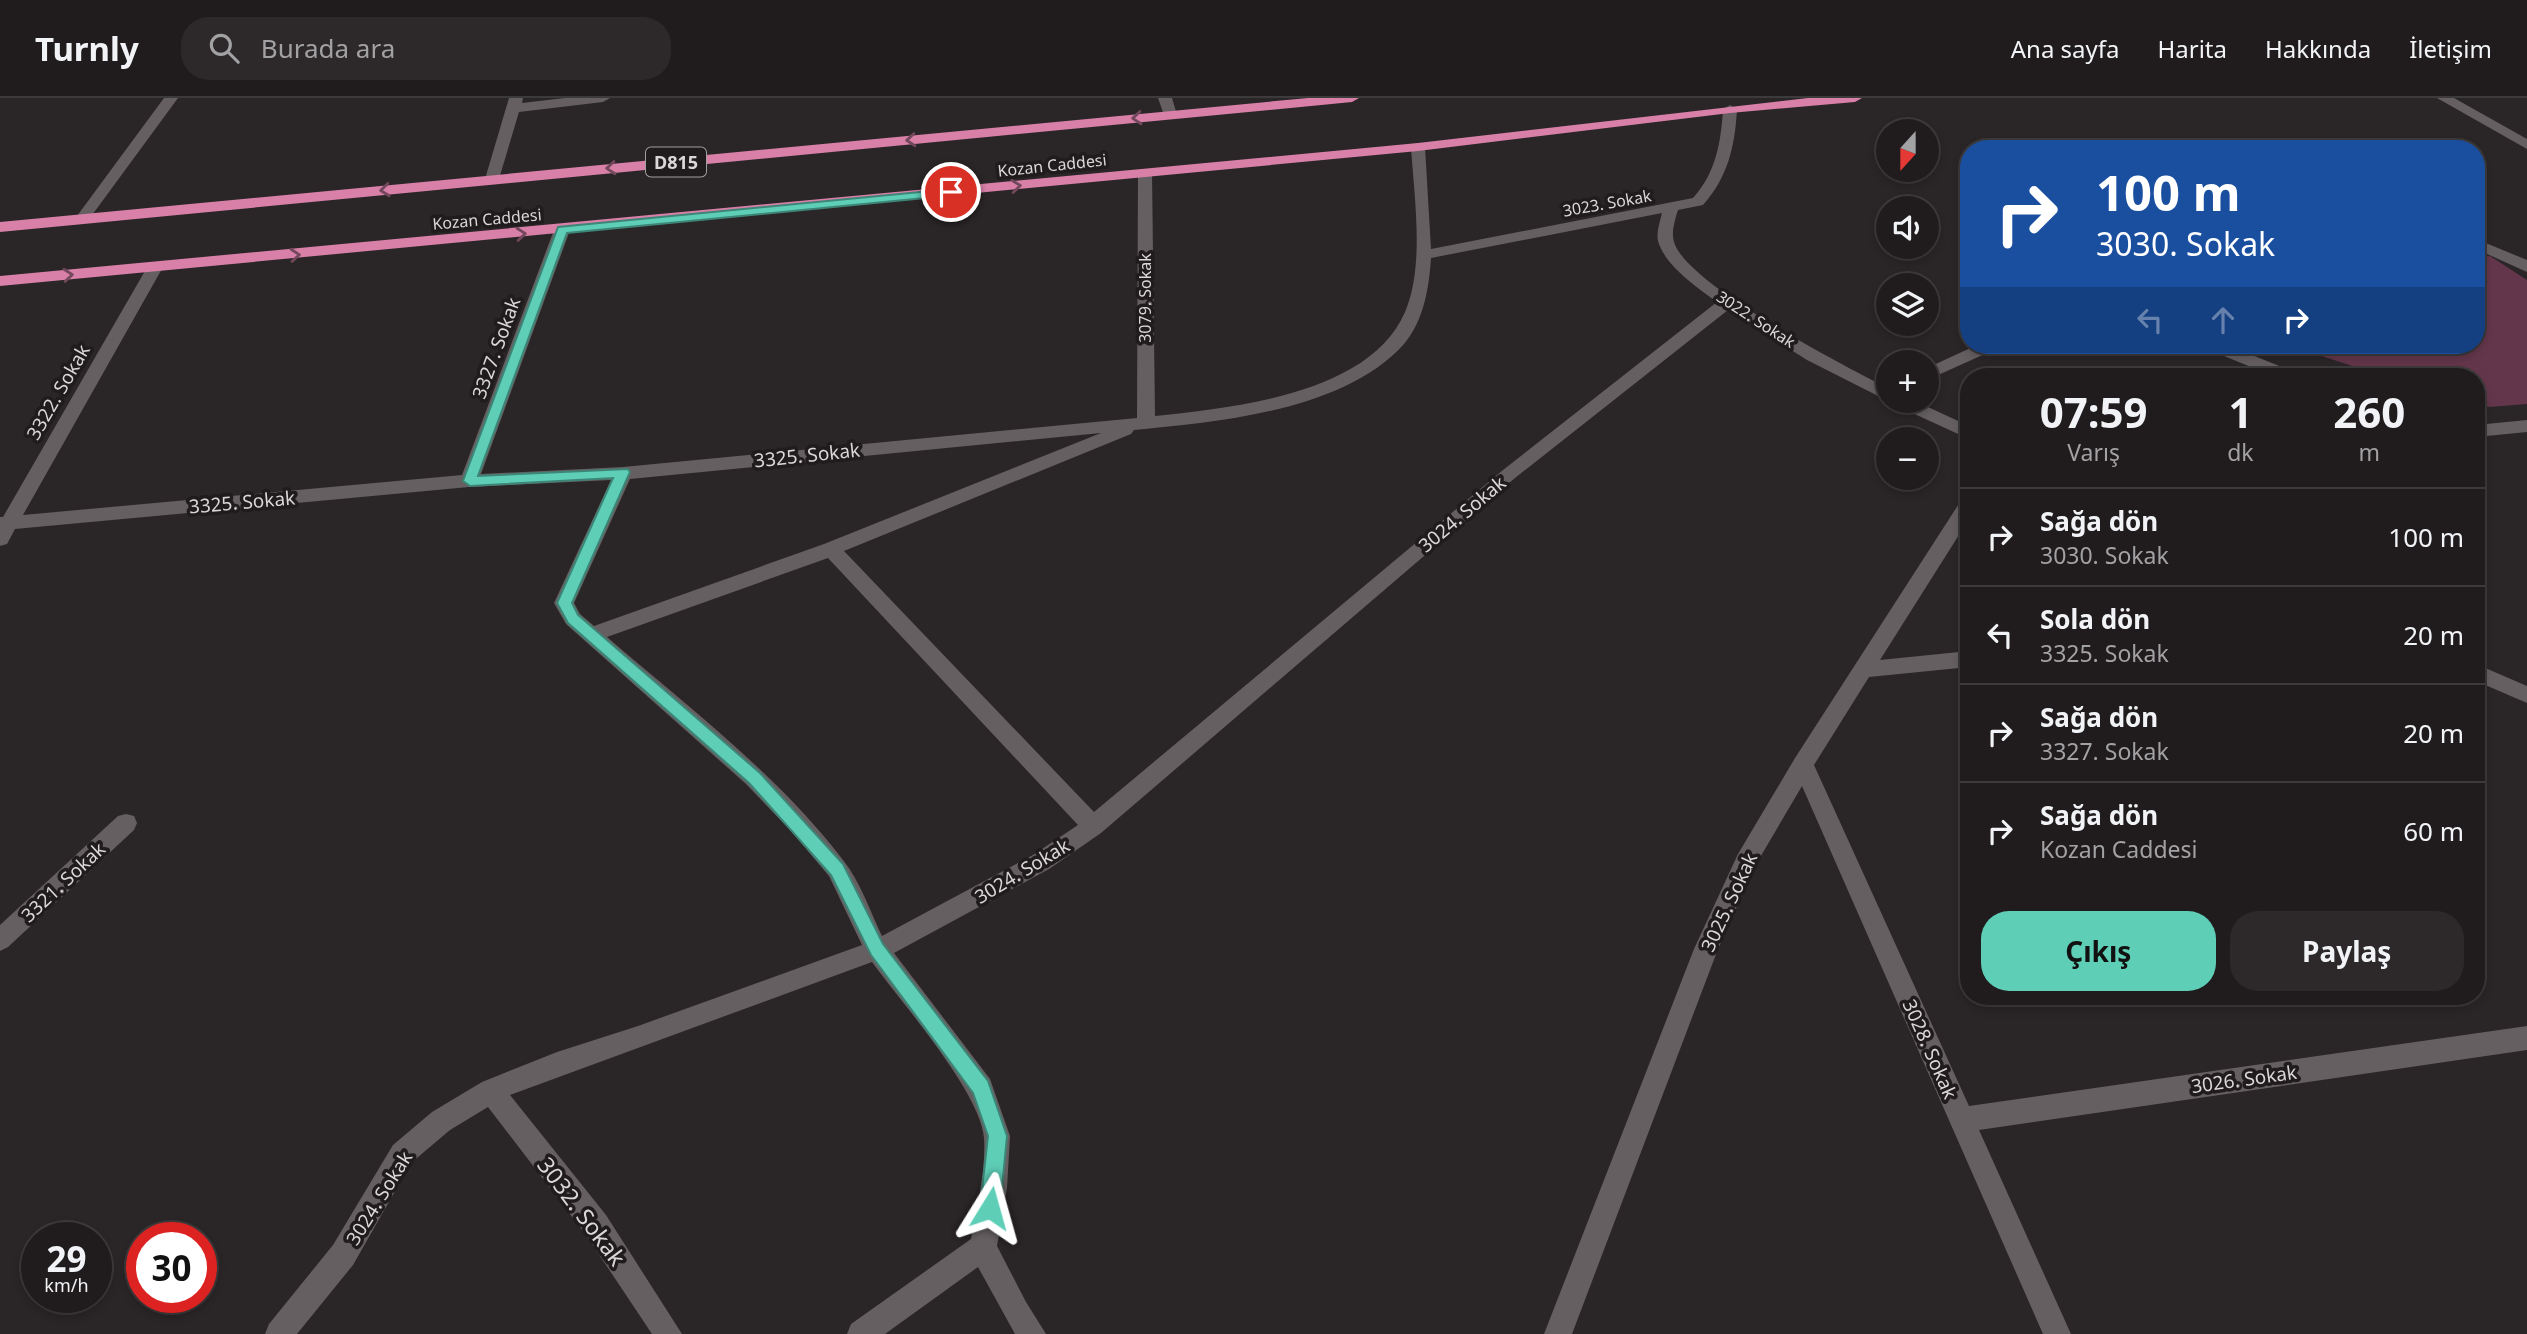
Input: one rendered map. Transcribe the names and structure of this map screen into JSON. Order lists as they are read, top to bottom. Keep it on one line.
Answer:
{"streets":{"highway":["D815","Kozan Caddesi"],"street":["3023. Sokak","3079. Sokak","3022. Sokak","3327. Sokak","3322. Sokak","3325. Sokak","3024. Sokak","3321. Sokak","3025. Sokak","3028. Sokak","3026. Sokak","3032. Sokak"]},"crossings":[["Kozan Caddesi","3023. Sokak"],["Kozan Caddesi","3079. Sokak"],["Kozan Caddesi","3327. Sokak"],["Kozan Caddesi","3322. Sokak"],["Kozan Caddesi","3325. Sokak"],["3023. Sokak","3022. Sokak"],["3023. Sokak","3325. Sokak"],["3079. Sokak","3325. Sokak"],["3022. Sokak","3024. Sokak"],["3327. Sokak","3325. Sokak"],["3322. Sokak","3325. Sokak"],["3024. Sokak","3032. Sokak"],["3025. Sokak","3028. Sokak"],["3028. Sokak","3026. Sokak"]],"north":"bottom","page":{"header":"Turnly","search":"Burada ara","nav":["Ana sayfa","Harita","Hakkında","İletişim"],"map_buttons":["+","−"],"turn":["100 m","3030. Sokak"],"eta":["07:59","Varış","1","dk","260","m"],"list":[{"name":"Sağa dön","note":"3030. Sokak","value":"100 m"},{"name":"Sola dön","note":"3325. Sokak","value":"20 m"},{"name":"Sağa dön","note":"3327. Sokak","value":"20 m"},{"name":"Sağa dön","note":"Kozan Caddesi","value":"60 m"}],"buttons":["Çıkış","Paylaş"],"speed":"29 km/h","limit":"30"}}
